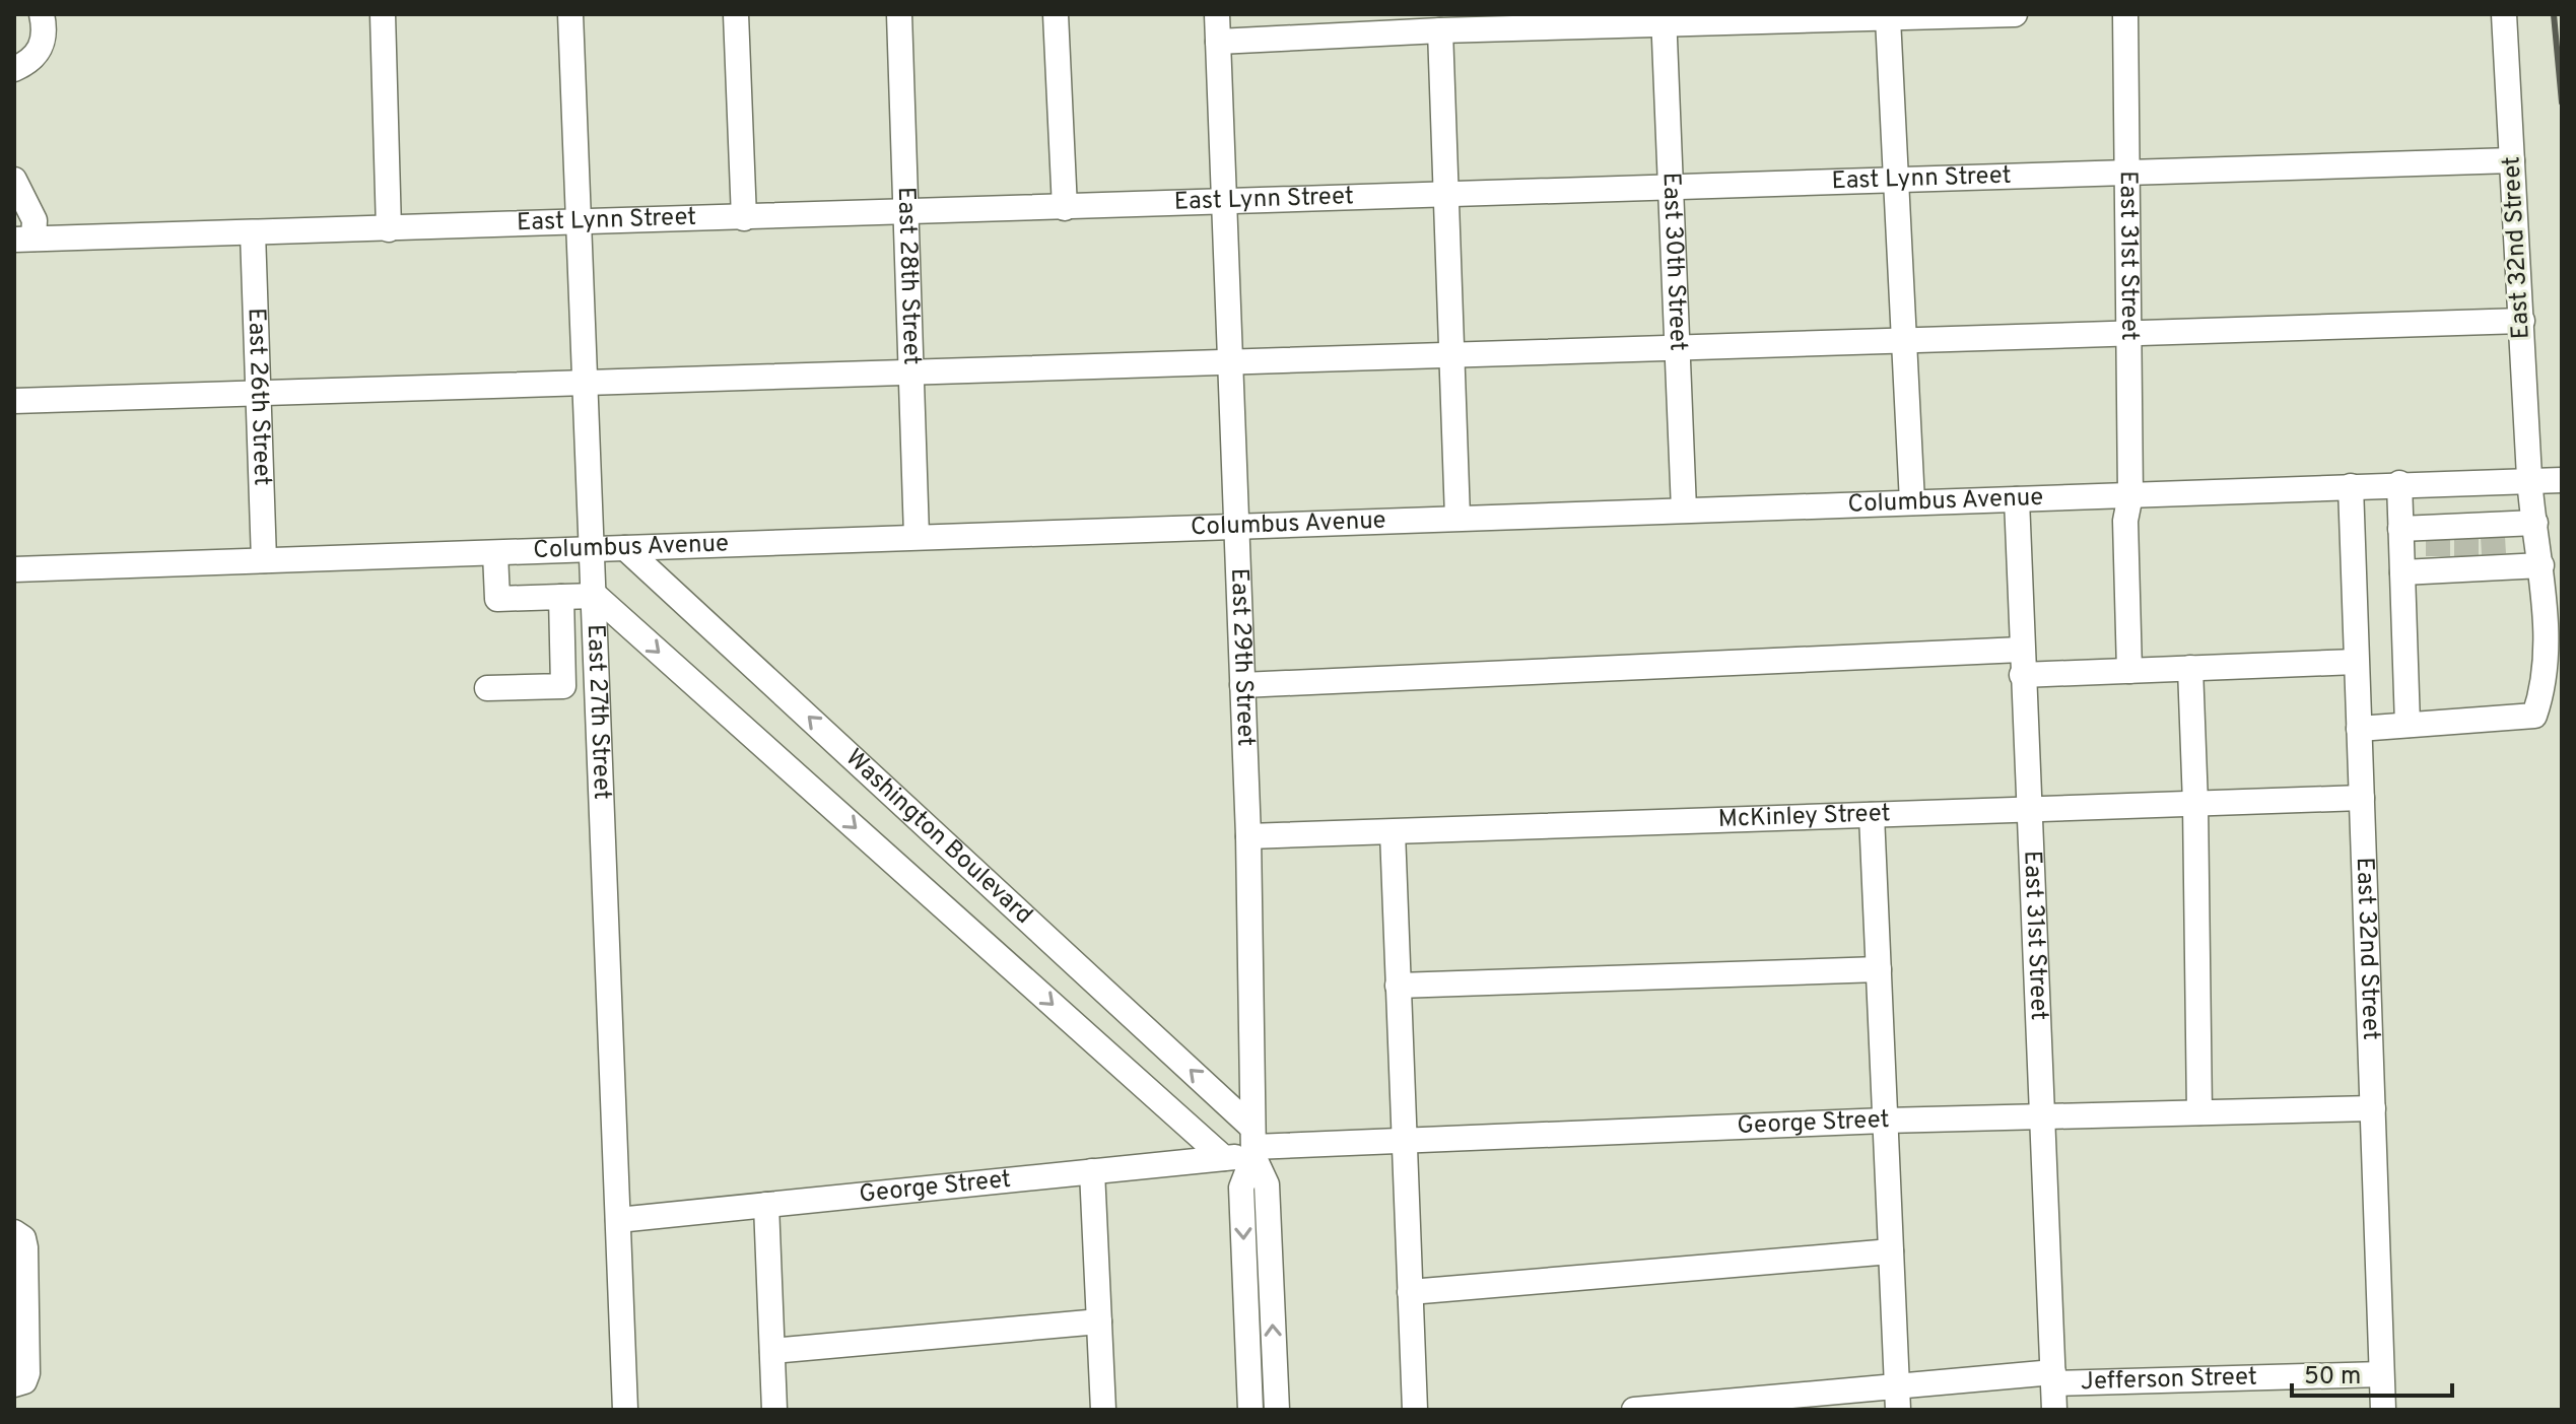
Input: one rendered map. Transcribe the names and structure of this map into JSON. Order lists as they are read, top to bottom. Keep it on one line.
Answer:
{"streets":{"street":["East Lynn Street","East 32nd Street","East 31st Street","East 30th Street","East 28th Street","East 26th Street","Columbus Avenue","East 29th Street","East 27th Street","McKinley Street","Washington Boulevard","George Street","Jefferson Street"]},"crossings":[["East Lynn Street","East 32nd Street"],["East Lynn Street","East 31st Street"],["East Lynn Street","East 30th Street"],["East Lynn Street","East 28th Street"],["East Lynn Street","East 26th Street"],["East Lynn Street","East 29th Street"],["East Lynn Street","East 27th Street"],["East 32nd Street","Columbus Avenue"],["East 32nd Street","McKinley Street"],["East 32nd Street","George Street"],["East 32nd Street","Jefferson Street"],["East 31st Street","Columbus Avenue"],["East 31st Street","McKinley Street"],["East 31st Street","George Street"],["East 31st Street","Jefferson Street"],["East 30th Street","Columbus Avenue"],["East 28th Street","Columbus Avenue"],["East 26th Street","Columbus Avenue"],["Columbus Avenue","East 29th Street"],["Columbus Avenue","East 27th Street"],["Columbus Avenue","Washington Boulevard"],["East 29th Street","McKinley Street"],["East 29th Street","Washington Boulevard"],["East 29th Street","George Street"],["East 27th Street","Washington Boulevard"],["East 27th Street","George Street"],["Washington Boulevard","George Street"]],"scale_bar":"50 m"}
